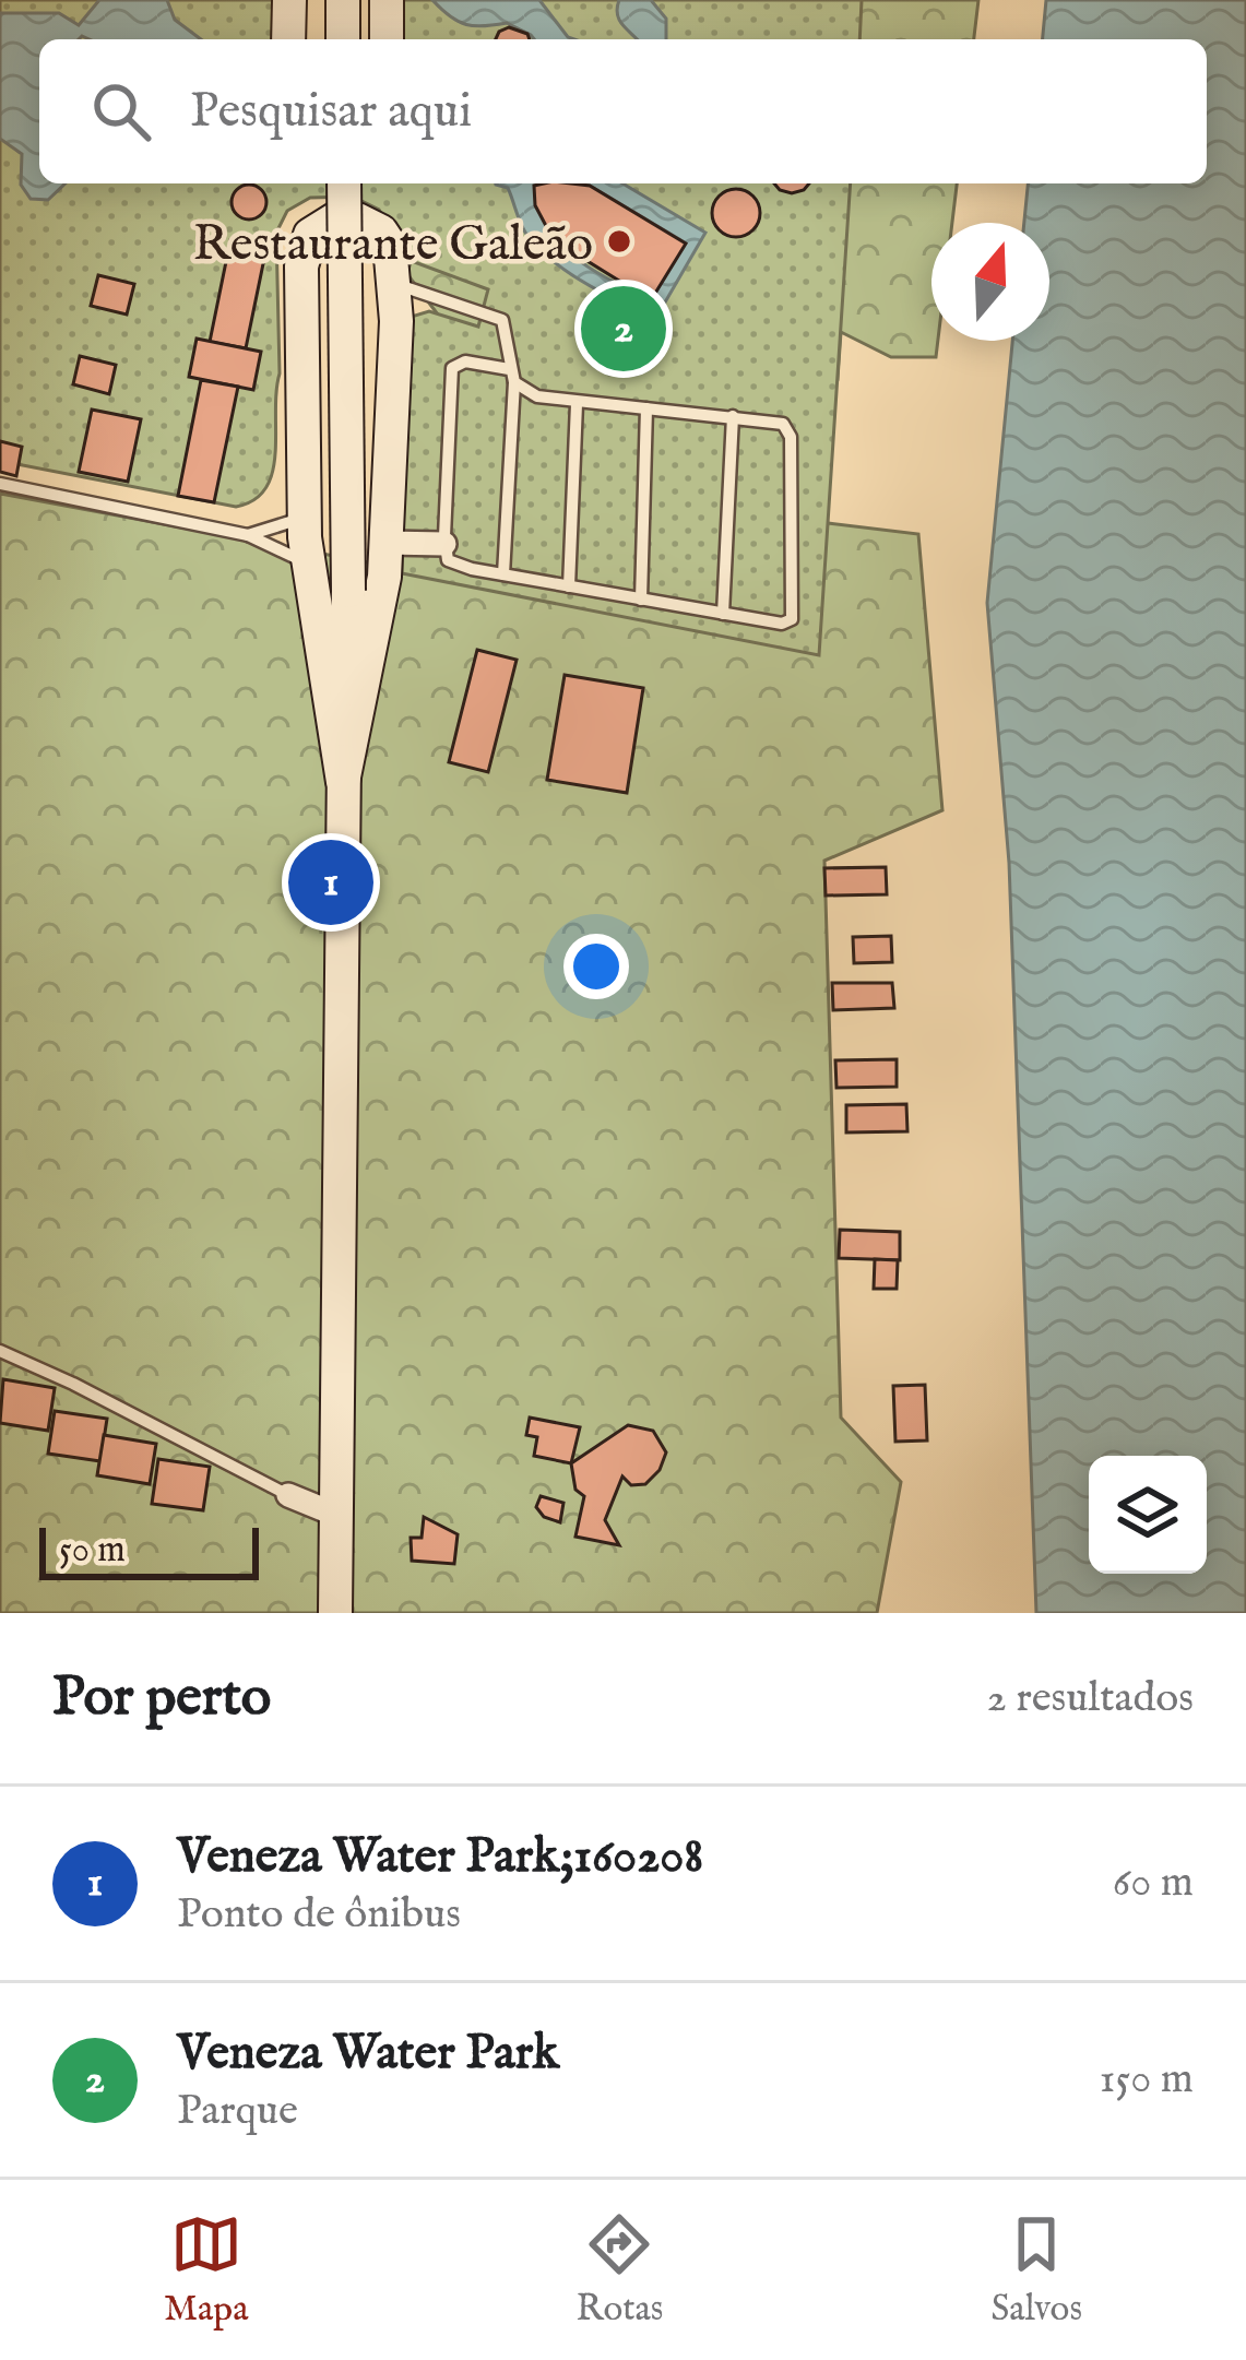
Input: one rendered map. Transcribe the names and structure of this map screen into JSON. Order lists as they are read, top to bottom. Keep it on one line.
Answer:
{"places":["Restaurante Galeão"],"scale_bar":"50 m","north":"top","page":{"search":"Pesquisar aqui","pins":["2","1"],"scale":"50 m","heading":["Por perto","2 resultados"],"list":[{"mark":"1","name":"Veneza Water Park;160208","note":"Ponto de ônibus","value":"60 m"},{"mark":"2","name":"Veneza Water Park","note":"Parque","value":"150 m"}],"nav":["Mapa","Rotas","Salvos"]}}
